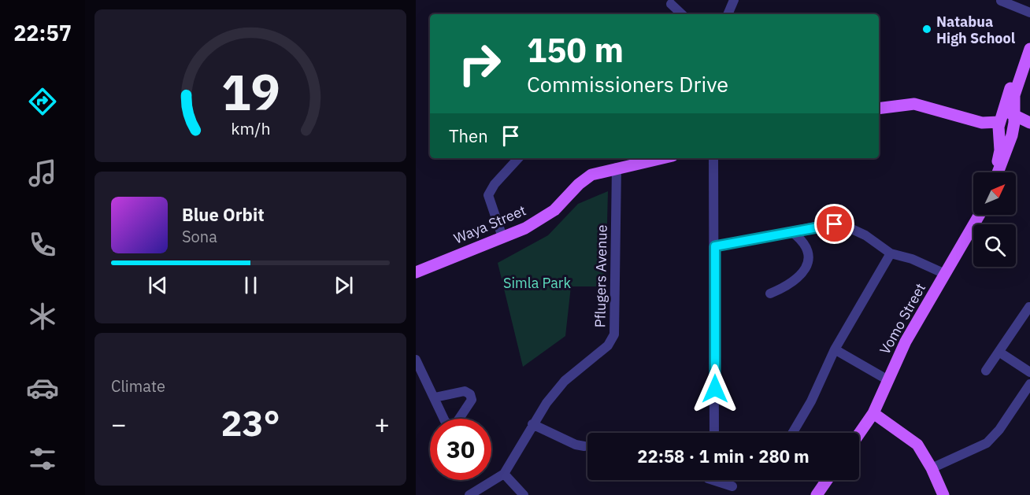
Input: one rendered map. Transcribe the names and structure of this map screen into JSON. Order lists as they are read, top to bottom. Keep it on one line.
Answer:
{"streets":{"main road":["Waya Street","Vomo Street"],"street":["Pflugers Avenue"]},"crossings":[["Waya Street","Pflugers Avenue"]],"parks":["Simla Park"],"places":["Natabua High School"],"north":"top right","page":{"tabs":"22:57","turn":["150 m","Commissioners Drive"],"then":"Then","song":["Blue Orbit","Sona"],"tile":"Climate","heat":["−","23°","+"],"limit":"30","trip":"22:58 · 1 min · 280 m","gauge":["19","km/h"]}}
